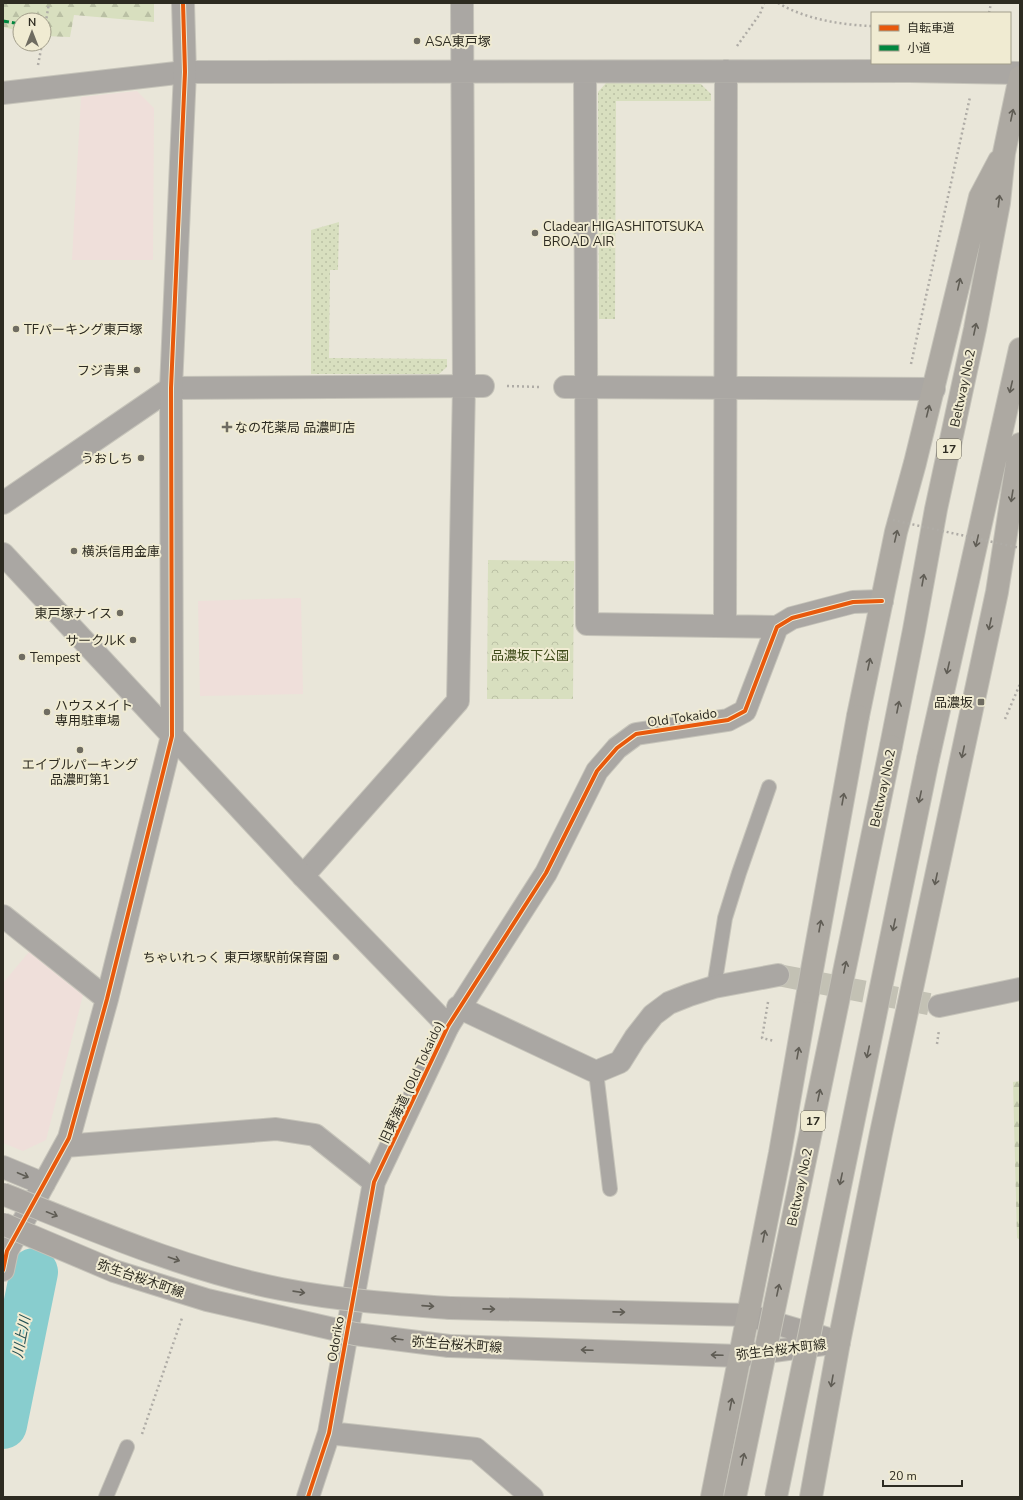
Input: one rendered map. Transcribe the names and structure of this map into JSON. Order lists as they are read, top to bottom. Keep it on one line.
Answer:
{"streets":{"main road":["Beltway No.2","17","弥生台桜木町線"],"street":["Old Tokaido","旧東海道 (Old Tokaido)","Odoriko"]},"crossings":[["Old Tokaido","旧東海道 (Old Tokaido)"],["旧東海道 (Old Tokaido)","Odoriko"]],"water":["川上川"],"parks":["品濃坂下公園"],"places":{"other":["ASA東戸塚","Cladear HIGASHITOTSUKA BROAD AIR","TFパーキング東戸塚","フジ青果","うおしち","横浜信用金庫","東戸塚ナイス","サークルK","Tempest","ハウスメイト 専用駐車場","エイブルパーキング 品濃町第1","ちゃいれっく 東戸塚駅前保育園"],"health":["なの花薬局 品濃町店"],"transit":["品濃坂"]},"legend":["自転車道","小道"],"scale_bar":"20 m","north":"top"}
